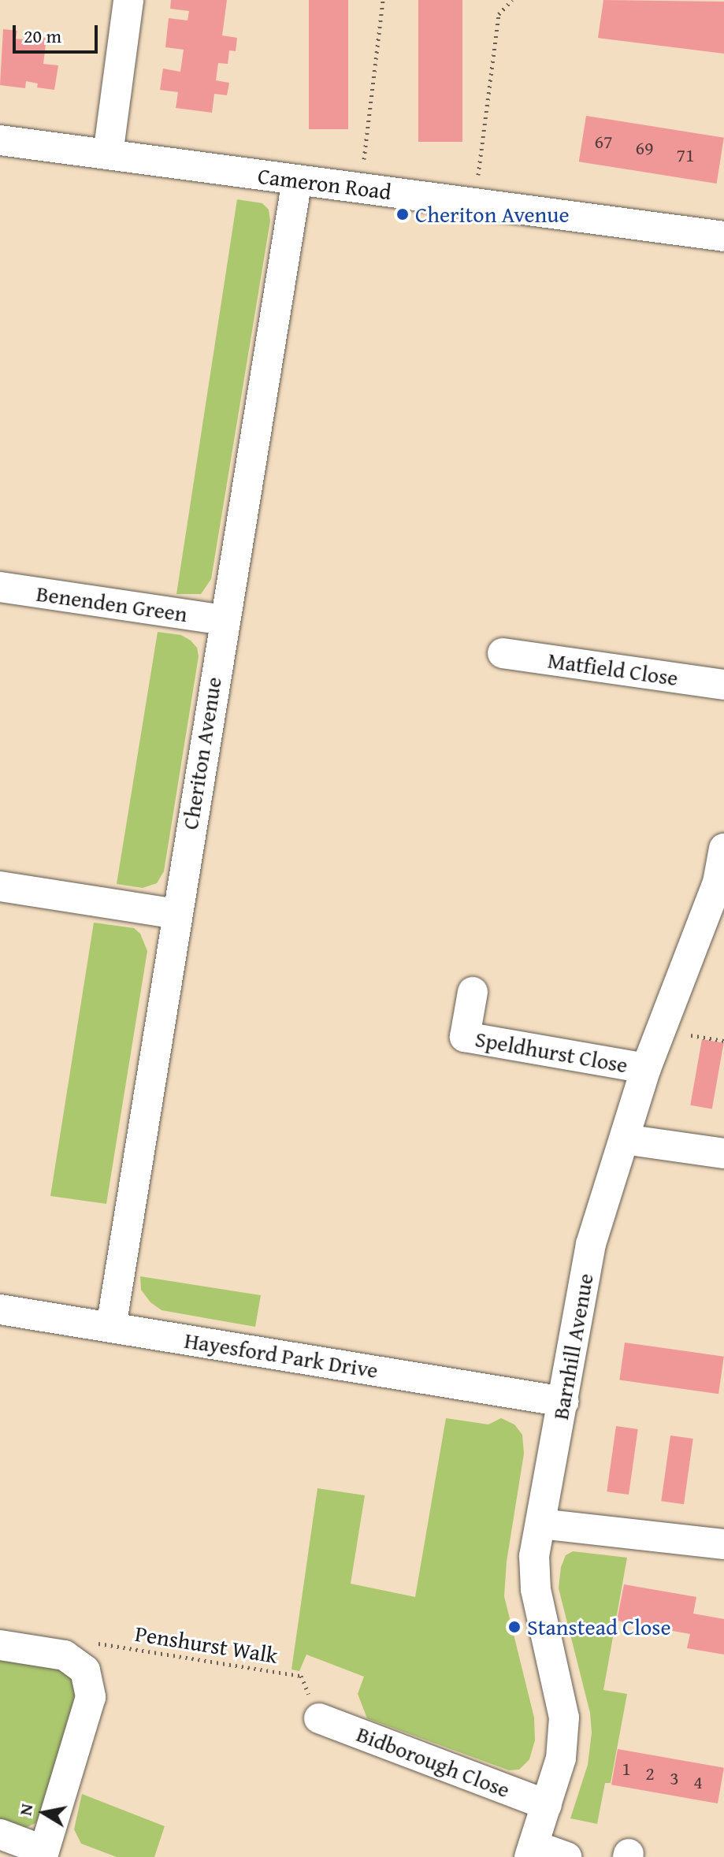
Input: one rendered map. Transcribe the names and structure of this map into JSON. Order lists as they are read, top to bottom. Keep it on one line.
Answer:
{"streets":{"street":["Cameron Road","Benenden Green","Matfield Close","Cheriton Avenue","Speldhurst Close","Barnhill Avenue","Hayesford Park Drive","Bidborough Close"],"path":["Penshurst Walk"]},"crossings":[["Cameron Road","Cheriton Avenue"],["Benenden Green","Cheriton Avenue"],["Cheriton Avenue","Hayesford Park Drive"],["Speldhurst Close","Barnhill Avenue"],["Barnhill Avenue","Hayesford Park Drive"],["Barnhill Avenue","Bidborough Close"],["Penshurst Walk","Bidborough Close"]],"places":["Cheriton Avenue","Stanstead Close"],"house_numbers":["67","69","71","1","2","3","4"],"scale_bar":"20 m","north":"left"}
